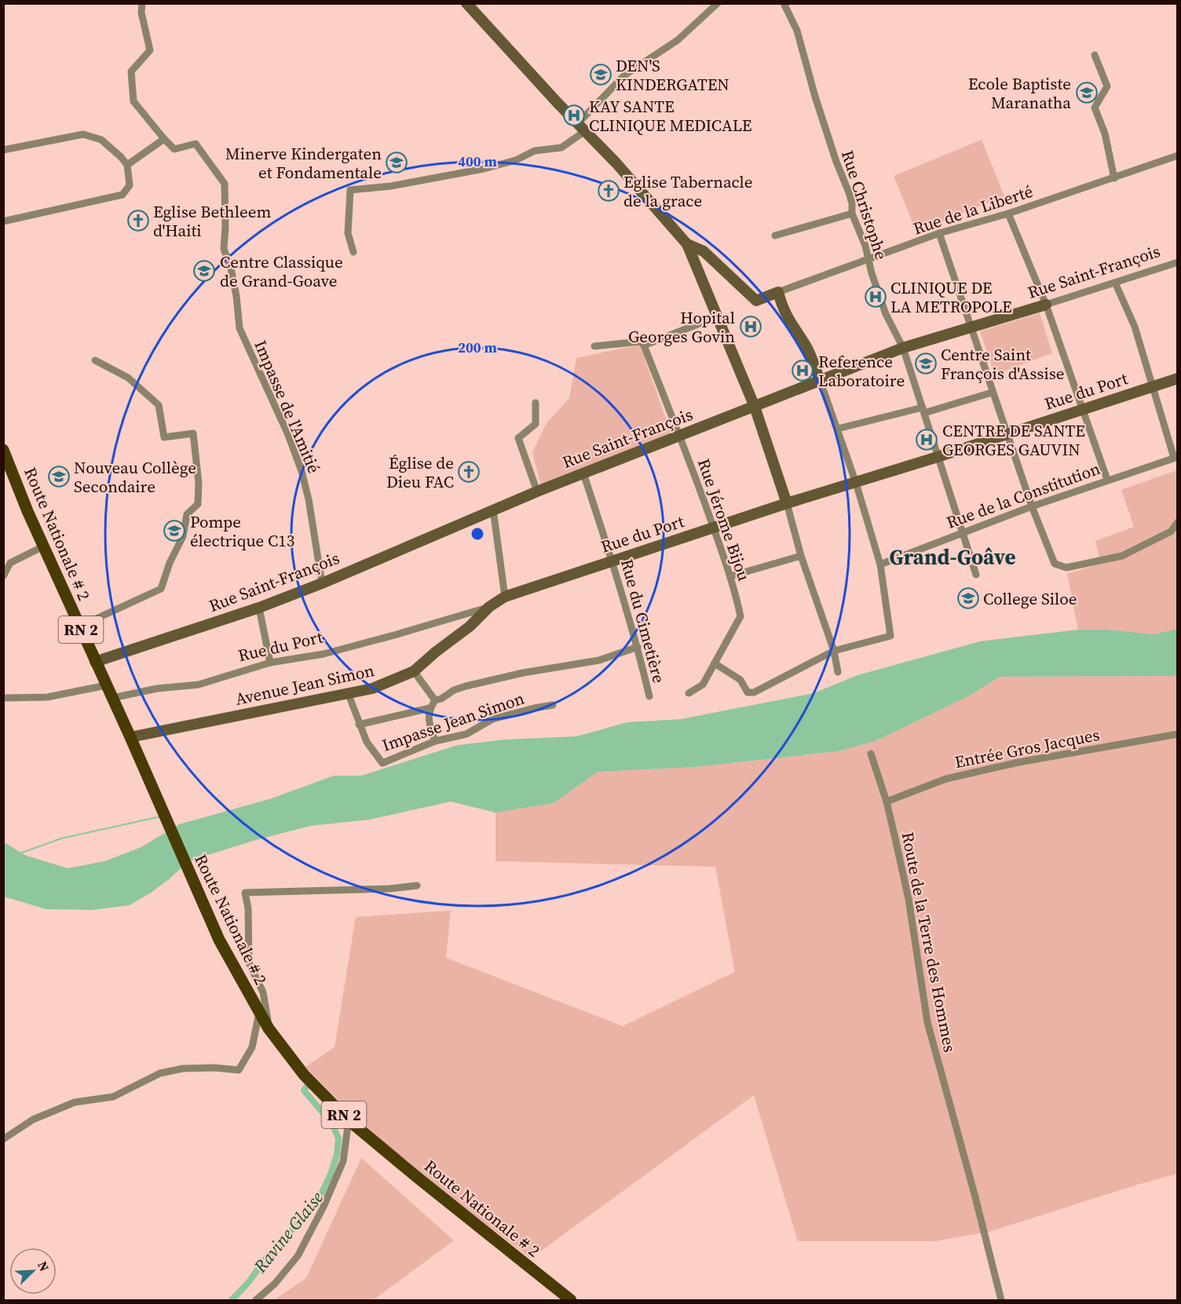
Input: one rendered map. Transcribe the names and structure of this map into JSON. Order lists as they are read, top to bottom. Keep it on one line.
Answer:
{"streets":{"main road":["Route Nationale # 2","RN 2"],"street":["Rue Christophe","Rue de la Liberté","Rue Saint-François","Rue du Port","Impasse de l'Amitié","Rue de la Constitution","Rue Jérome Bijou","Rue du Cimetière","Avenue Jean Simon","Impasse Jean Simon","Entrée Gros Jacques","Route de la Terre des Hommes"]},"crossings":[["Rue Christophe","Rue de la Liberté"],["Rue Christophe","Rue Saint-François"],["Rue Christophe","Rue du Port"],["Rue Christophe","Rue de la Constitution"],["Rue Saint-François","Impasse de l'Amitié"],["Rue Saint-François","Rue Jérome Bijou"],["Rue Saint-François","Route Nationale # 2"],["Rue Saint-François","Rue du Cimetière"],["Rue du Port","Rue Jérome Bijou"],["Rue du Port","Route Nationale # 2"],["Rue du Port","Rue du Cimetière"],["Rue du Port","Avenue Jean Simon"],["Route Nationale # 2","Avenue Jean Simon"],["Avenue Jean Simon","Impasse Jean Simon"],["Entrée Gros Jacques","Route de la Terre des Hommes"]],"districts":["Grand-Goâve"],"water":["Ravine Glaise"],"places":{"school or university":["DEN'S KINDERGATEN","Ecole Baptiste Maranatha","Minerve Kindergaten et Fondamentale","Centre Classique de Grand-Goave","Centre Saint François d'Assise","Nouveau Collège Secondaire","Pompe électrique C13","College Siloe"],"hospital":["KAY SANTE CLINIQUE MEDICALE","CLINIQUE DE LA METROPOLE","Hopital Georges Govin","Reference Laboratoire","CENTRE DE SANTE GEORGES GAUVIN"],"church":["Eglise Tabernacle de la grace","Eglise Bethleem d'Haiti","Église de Dieu FAC"]},"north":"top right","rings":["400 m","200 m"]}
